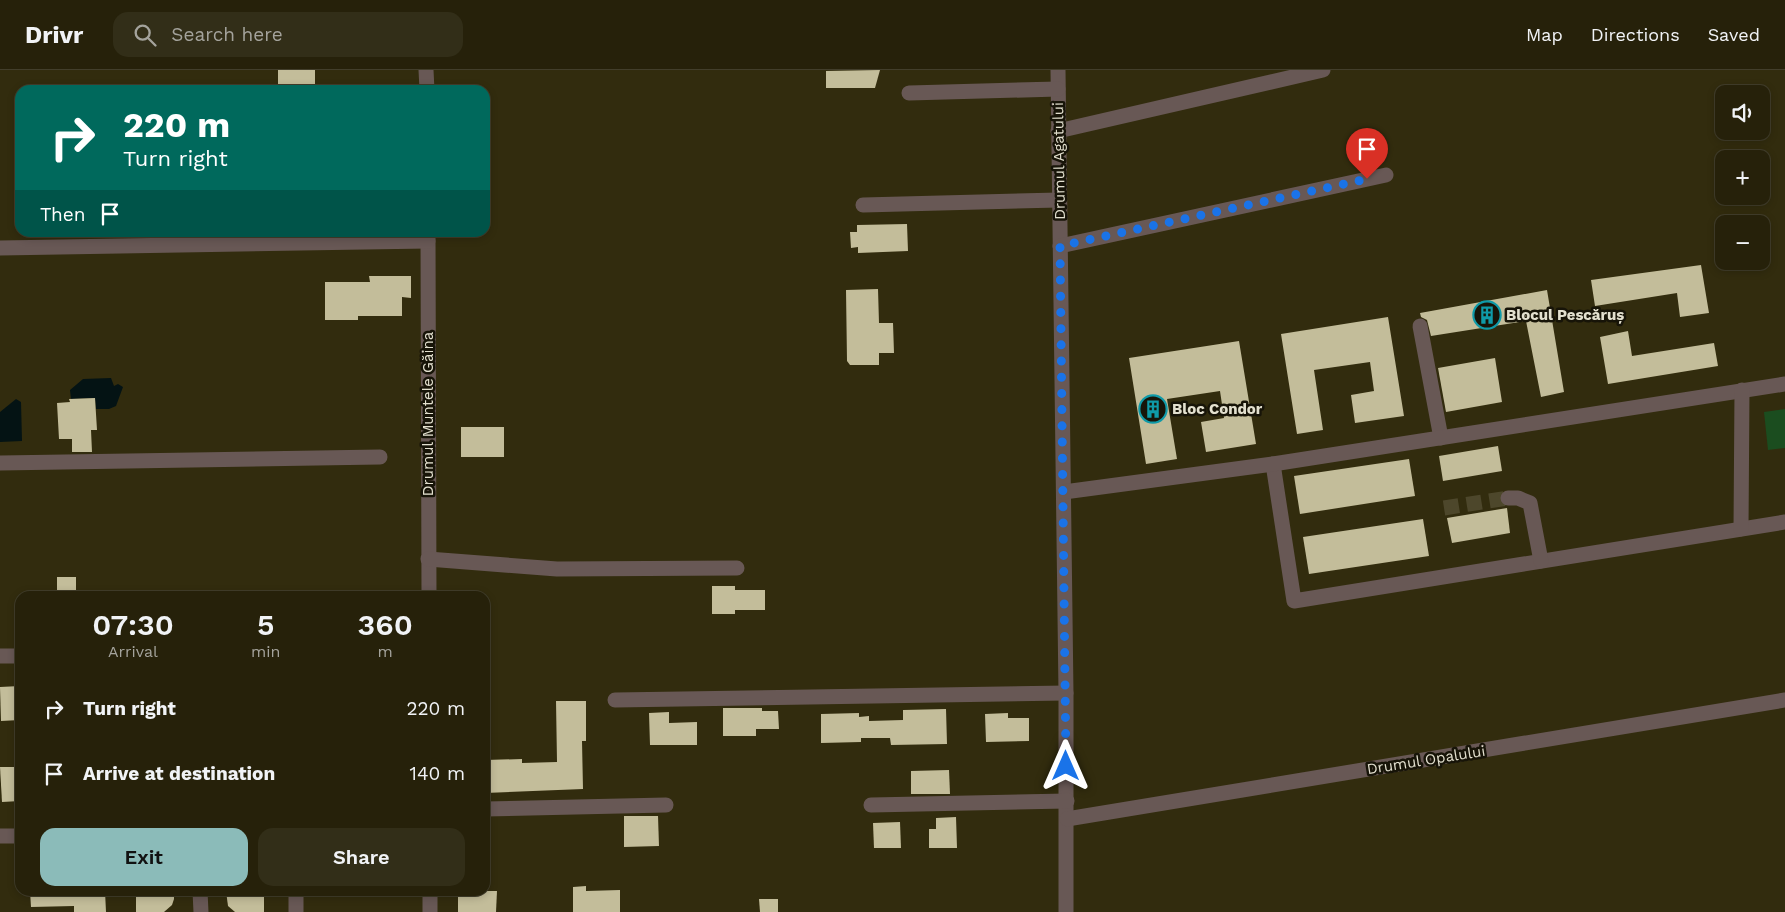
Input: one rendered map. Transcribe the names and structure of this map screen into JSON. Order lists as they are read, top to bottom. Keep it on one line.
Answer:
{"streets":{"street":["Drumul Agatului","Drumul Muntele Găina","Drumul Opalului"]},"crossings":[["Drumul Agatului","Drumul Opalului"]],"places":{"building":["Blocul Pescăruș","Bloc Condor"]},"page":{"header":"Drivr","search":"Search here","nav":["Map","Directions","Saved"],"map_buttons":["+","−"],"turn":["220 m","Turn right"],"then":"Then","eta":["07:30","Arrival","5","min","360","m"],"list":[{"name":"Turn right","value":"220 m"},{"name":"Arrive at destination","value":"140 m"}],"buttons":["Exit","Share"]}}
